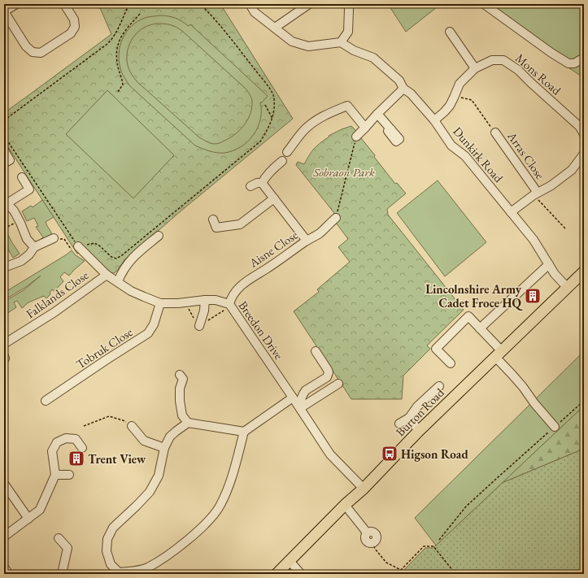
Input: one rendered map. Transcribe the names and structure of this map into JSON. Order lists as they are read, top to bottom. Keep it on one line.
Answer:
{"streets":{"main road":["Burton Road"],"street":["Mons Road","Dunkirk Road","Arras Close","Aisne Close","Falklands Close","Breedon Drive","Tobruk Close"]},"crossings":[["Mons Road","Dunkirk Road"],["Dunkirk Road","Burton Road"],["Aisne Close","Breedon Drive"],["Falklands Close","Breedon Drive"],["Breedon Drive","Tobruk Close"],["Breedon Drive","Burton Road"]],"parks":["Sobraon Park"],"places":{"building":["Lincolnshire Army Cadet Froce HQ","Trent View"],"bus stop":["Higson Road"]}}
